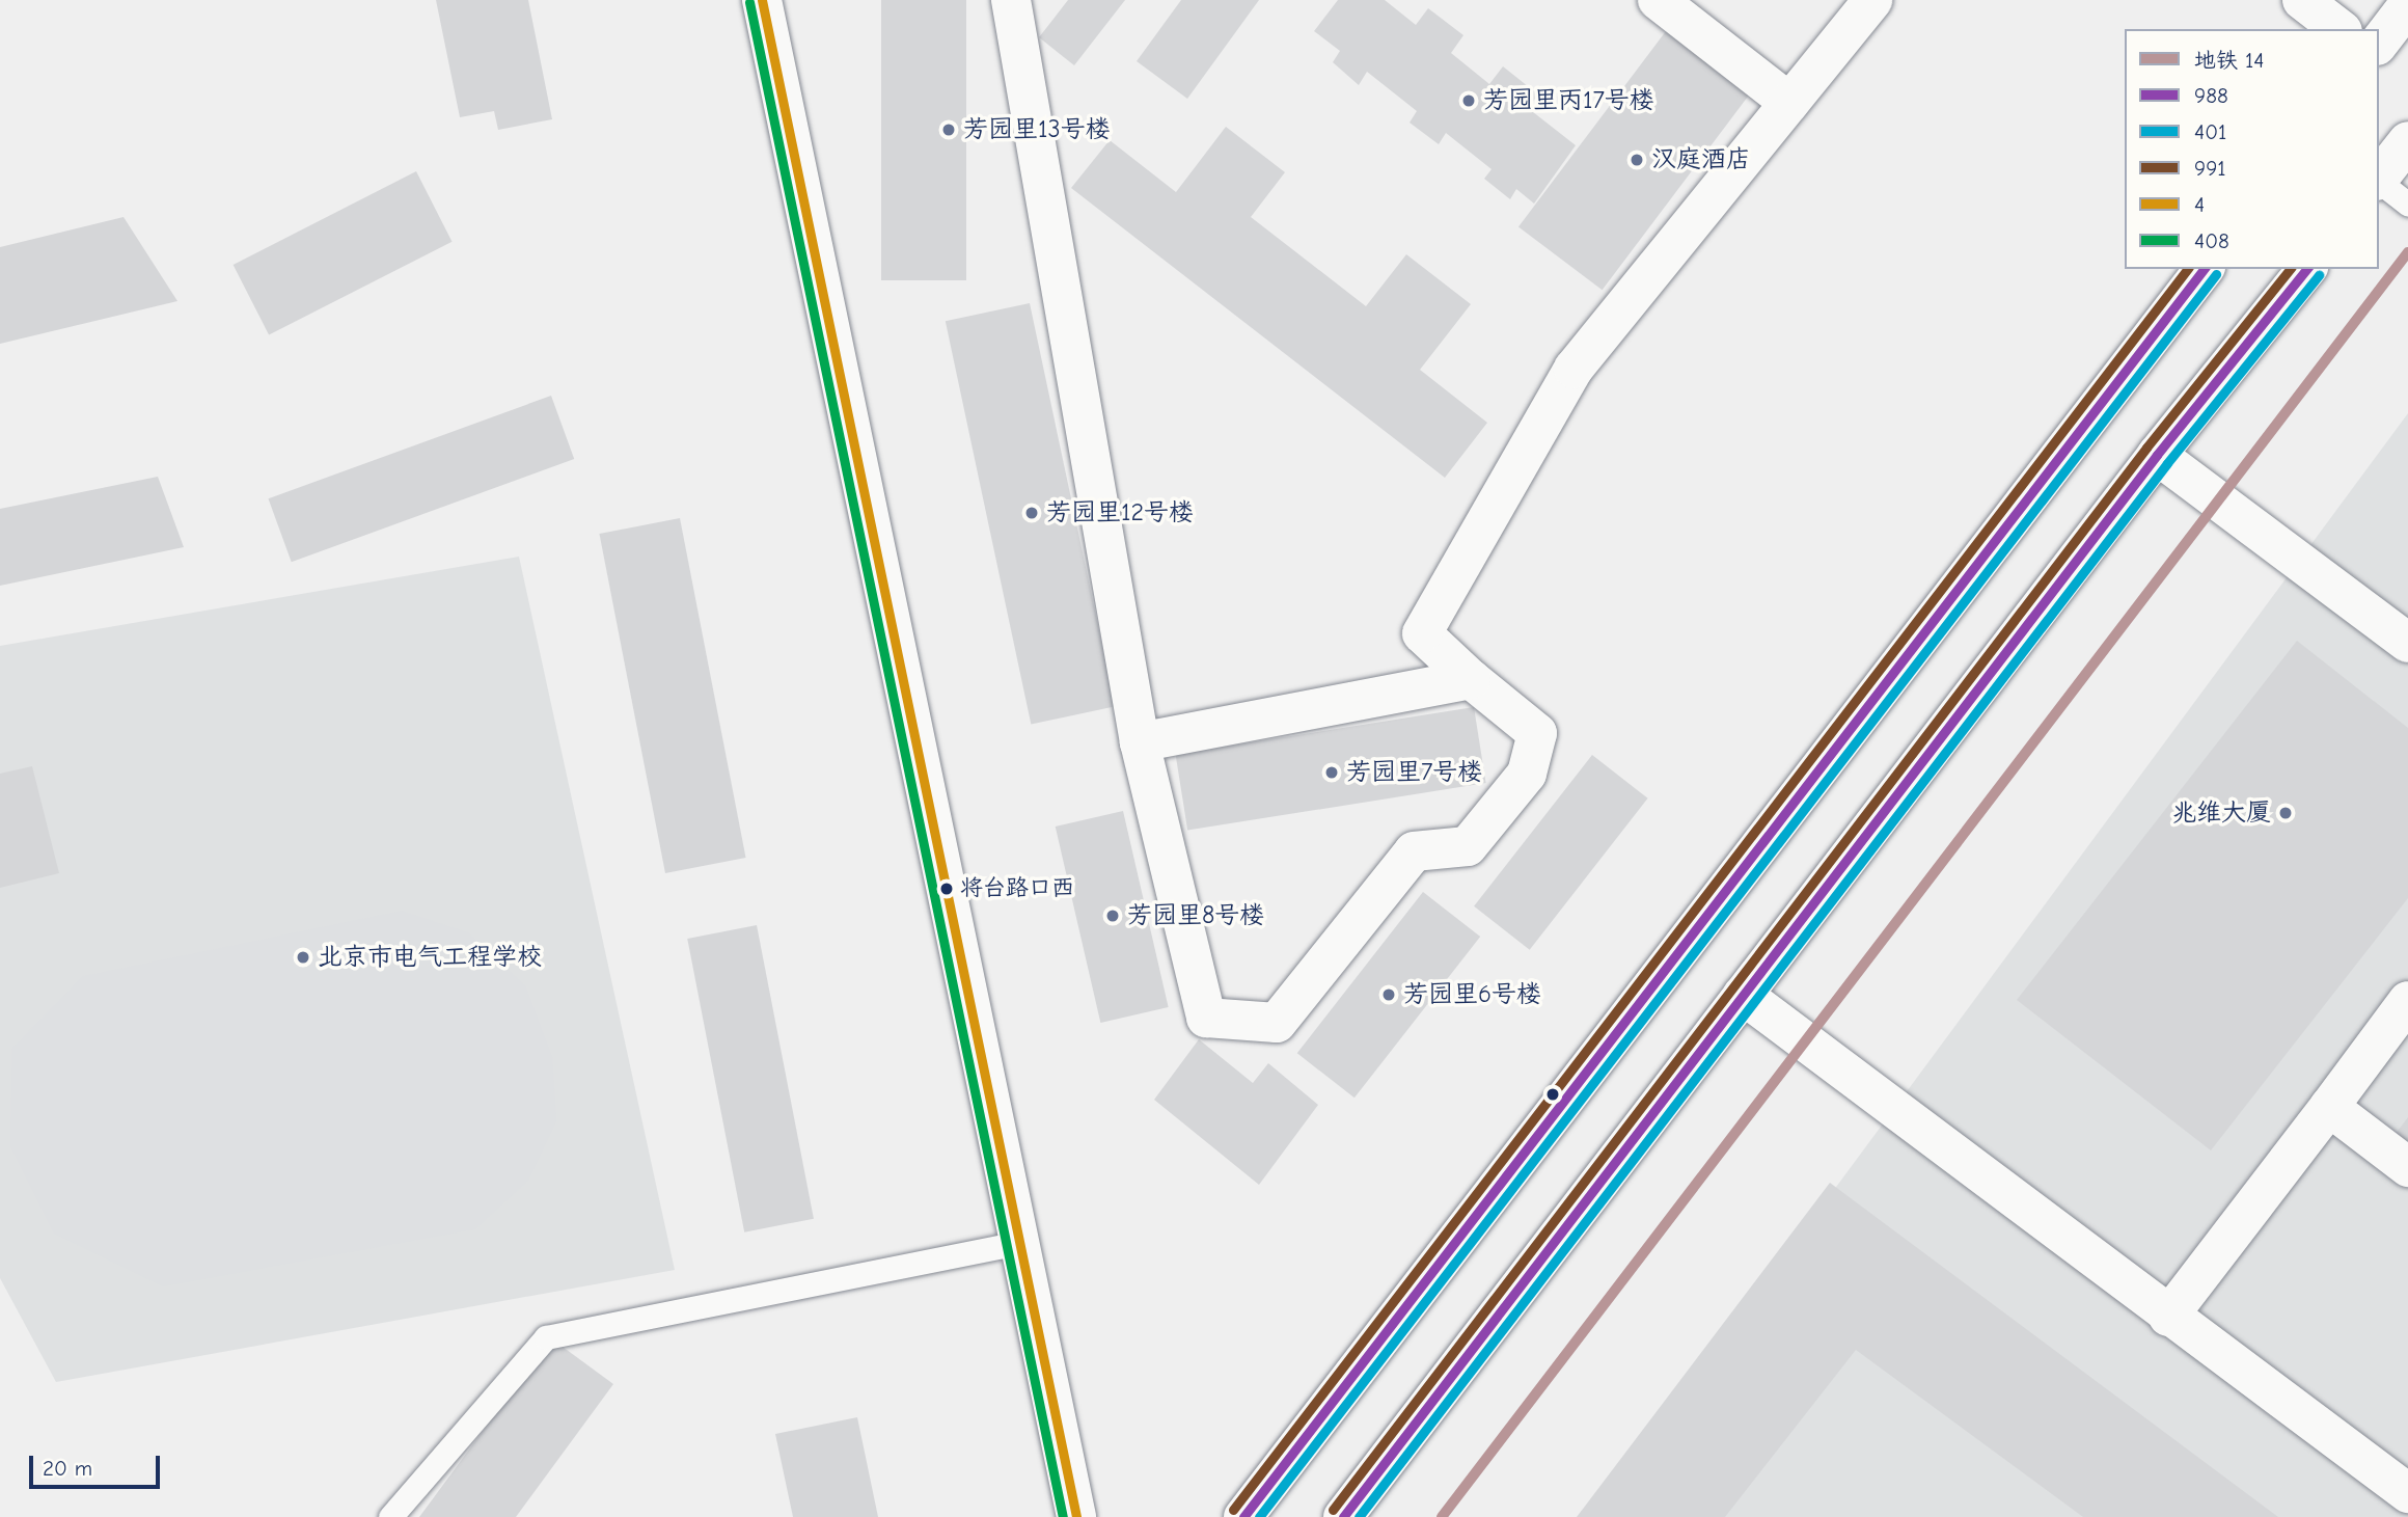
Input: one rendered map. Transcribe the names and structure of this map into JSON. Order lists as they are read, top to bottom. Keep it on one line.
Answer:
{"places":["芳园里丙17号楼","芳园里13号楼","汉庭酒店","芳园里12号楼","芳园里7号楼","兆维大厦","将台路口西","芳园里8号楼","北京市电气工程学校","芳园里6号楼"],"lines":["transit line 4","transit line 408","metro line 14","transit line 988","transit line 991","transit line 401"],"legend":["地铁 14","988","401","991","4","408"],"scale_bar":"20 m"}
